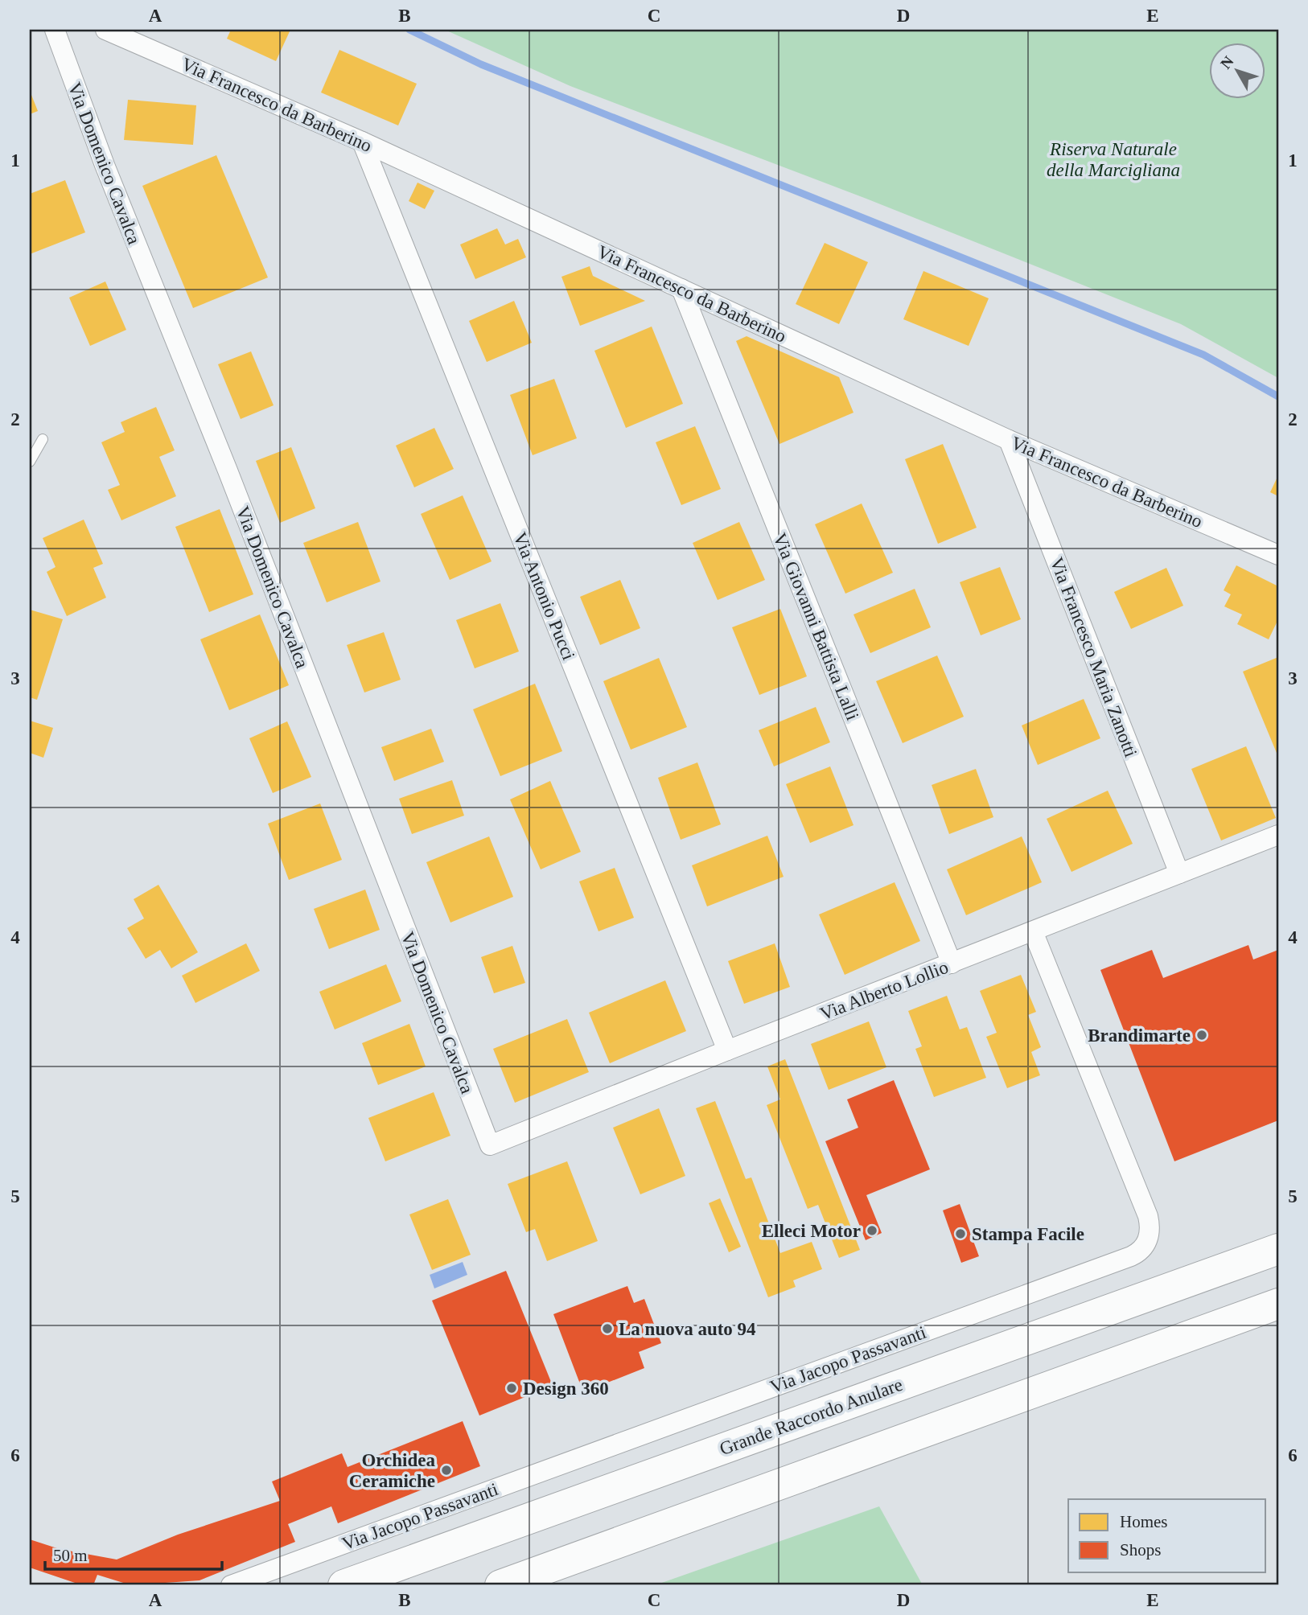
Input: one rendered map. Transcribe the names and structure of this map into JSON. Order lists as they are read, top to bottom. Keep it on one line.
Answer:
{"streets":{"highway":["Grande Raccordo Anulare"],"street":["Via Francesco da Barberino","Via Domenico Cavalca","Via Antonio Pucci","Via Giovanni Battista Lalli","Via Francesco Maria Zanotti","Via Alberto Lollio","Via Jacopo Passavanti"]},"crossings":[["Via Francesco da Barberino","Via Antonio Pucci"],["Via Francesco da Barberino","Via Giovanni Battista Lalli"],["Via Francesco da Barberino","Via Francesco Maria Zanotti"],["Via Domenico Cavalca","Via Alberto Lollio"],["Via Antonio Pucci","Via Alberto Lollio"],["Via Giovanni Battista Lalli","Via Alberto Lollio"],["Via Francesco Maria Zanotti","Via Alberto Lollio"],["Via Alberto Lollio","Via Jacopo Passavanti"]],"parks":["Riserva Naturale della Marcigliana"],"places":["Brandimarte","Elleci Motor","Stampa Facile","La nuova auto 94","Design 360","Orchidea Ceramiche"],"legend":["Homes","Shops"],"scale_bar":"50 m","north":"top left","grid":{"columns":["A","B","C","D","E"],"rows":["1","2","3","4","5","6"]}}
